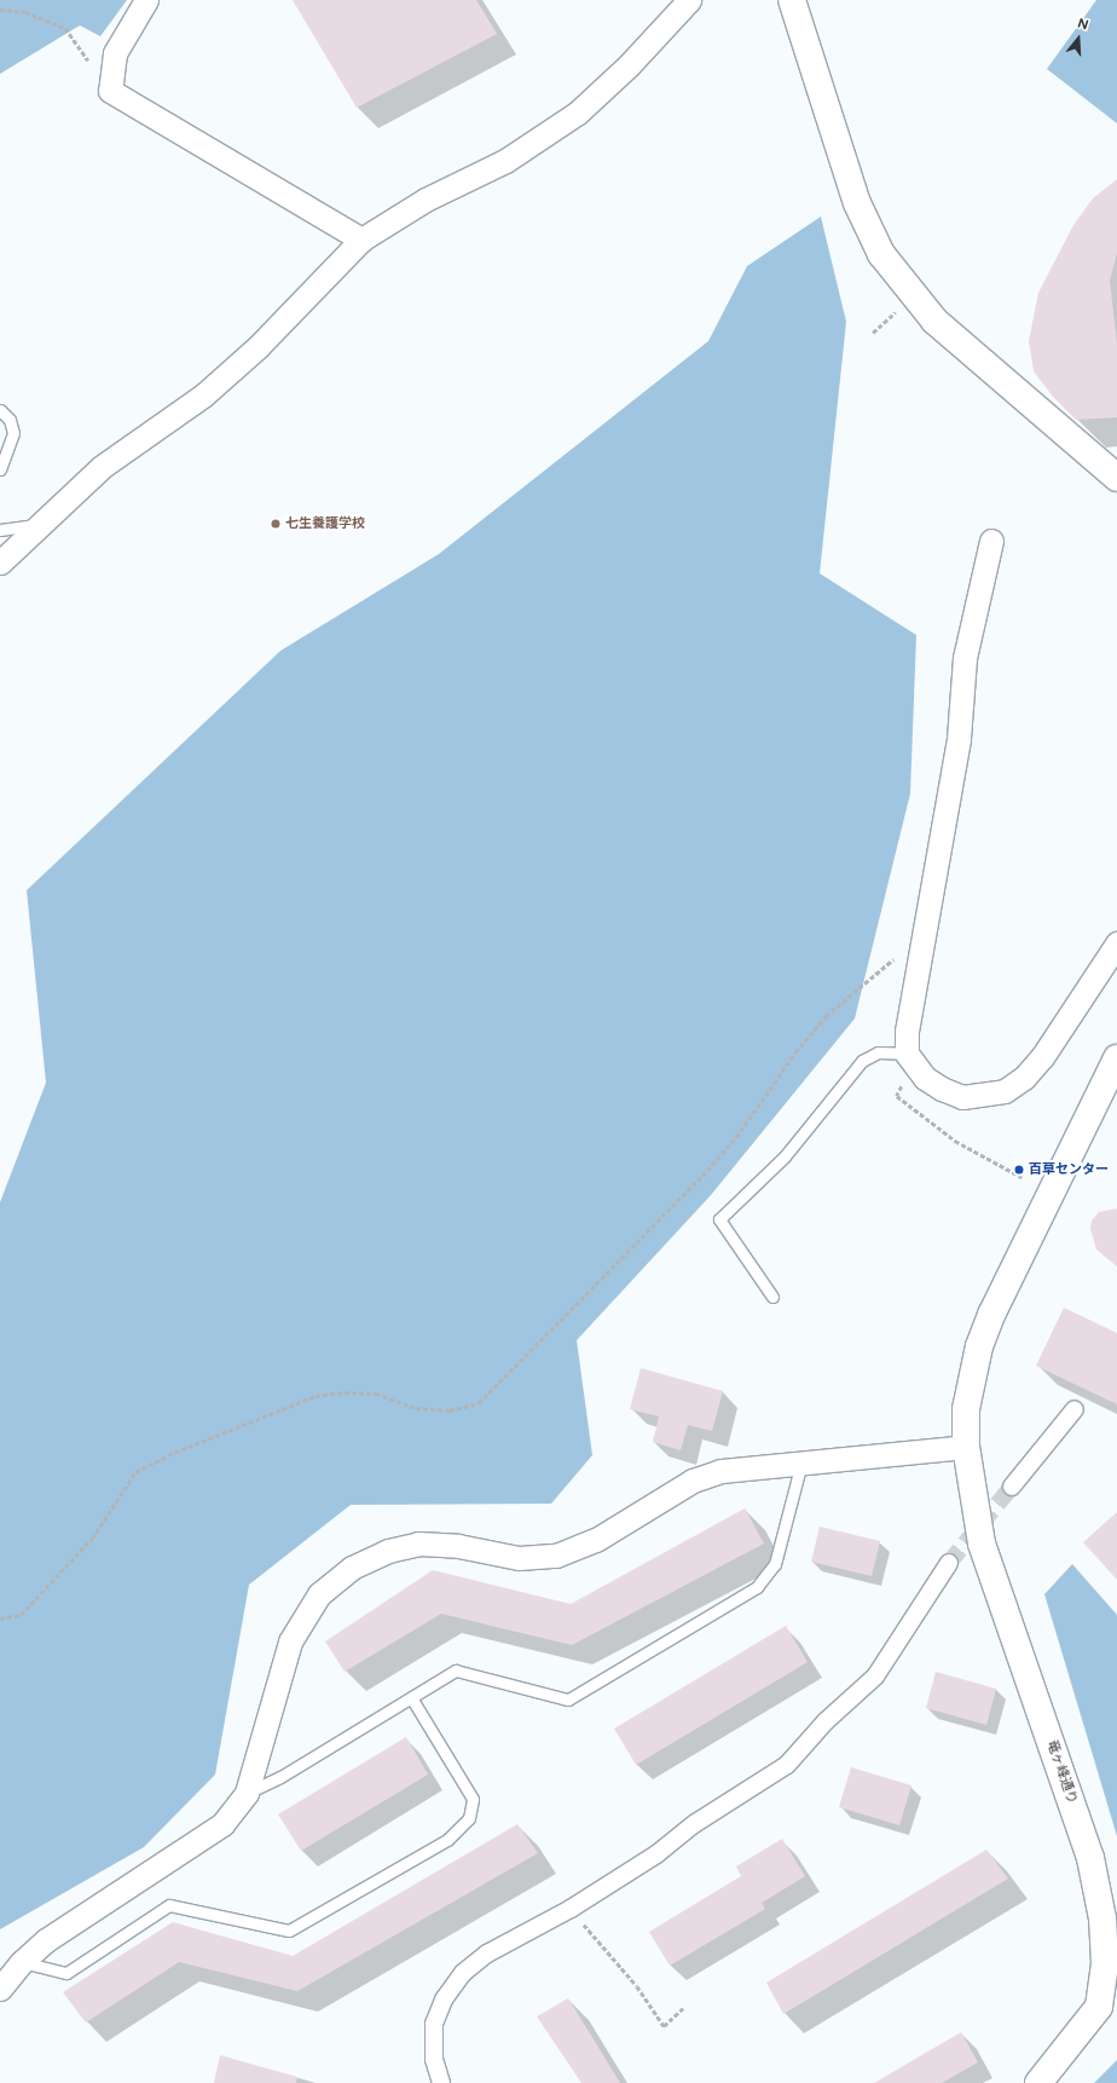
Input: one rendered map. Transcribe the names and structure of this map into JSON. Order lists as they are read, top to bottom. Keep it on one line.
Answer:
{"streets":{"street":["竜ヶ峰通り"]},"places":["七生養護学校","百草センター"],"north":"top"}
